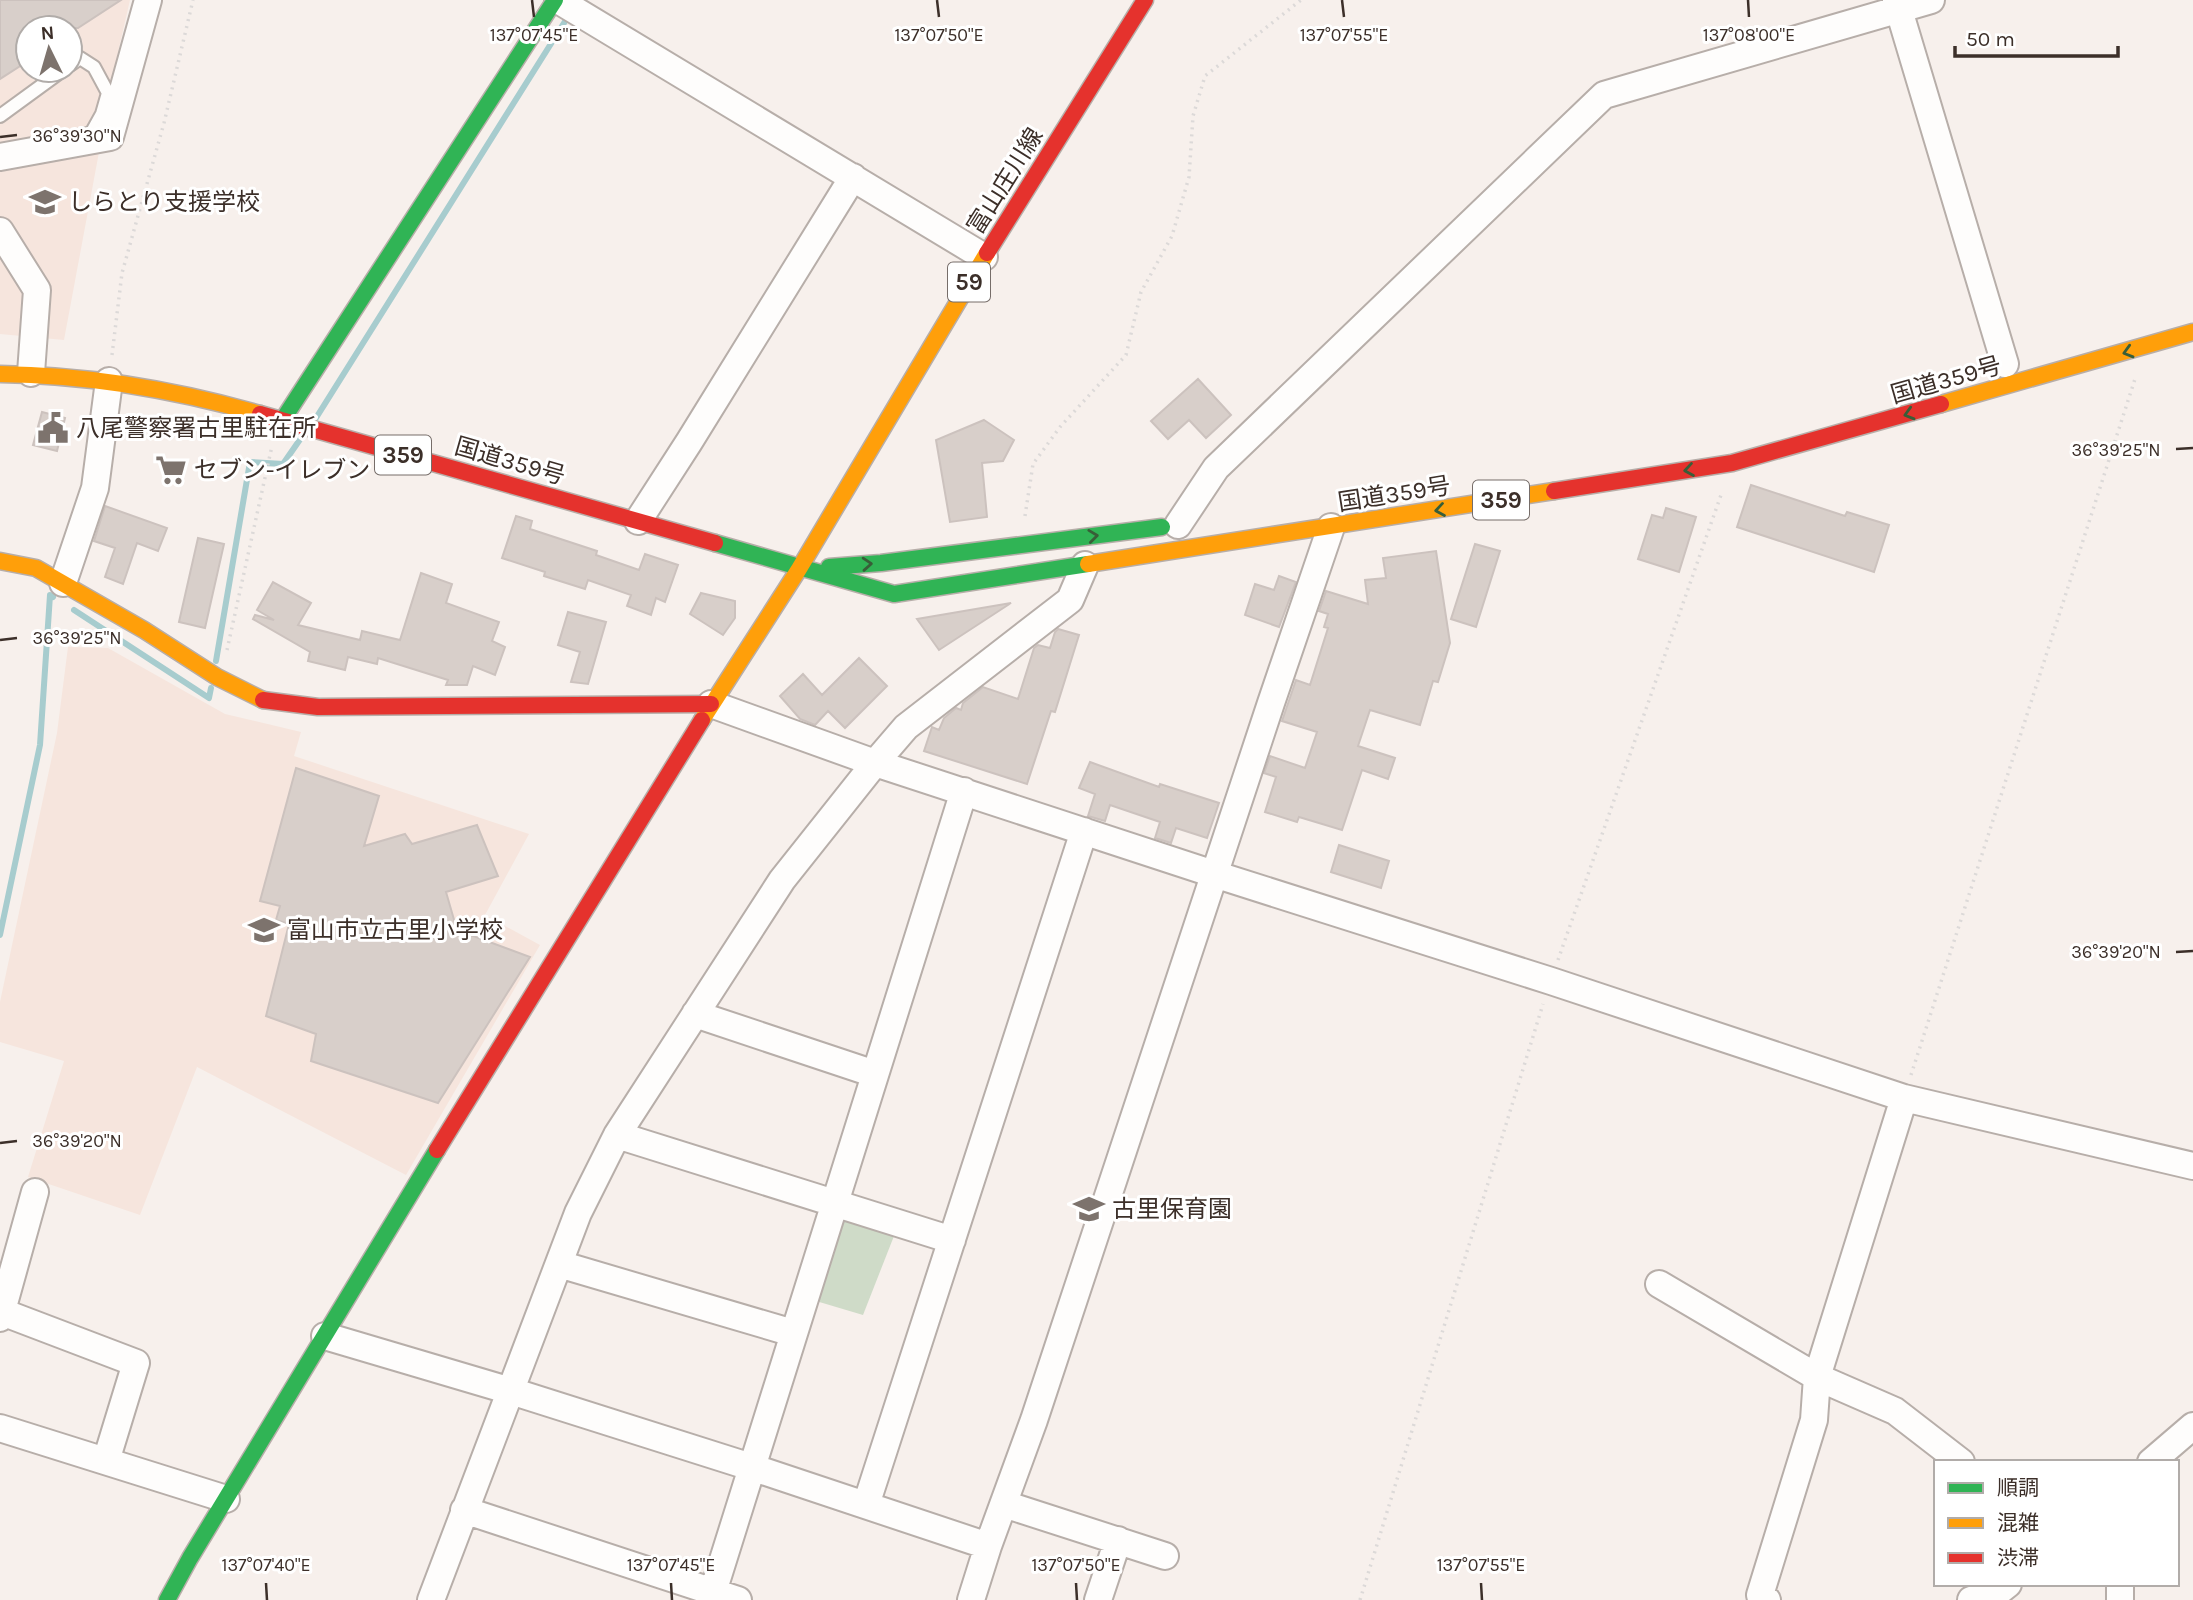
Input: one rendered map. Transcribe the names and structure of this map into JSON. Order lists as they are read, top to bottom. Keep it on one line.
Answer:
{"streets":{"main road":["富山庄川線","59","国道359号","359"]},"crossings":[["富山庄川線","国道359号"]],"places":{"school or university":["しらとり支援学校","富山市立古里小学校","古里保育園"],"public building":["八尾警察署古里駐在所"],"supermarket":["セブン-イレブン"]},"legend":["順調","混雑","渋滞"],"scale_bar":"50 m","north":"top","coordinates":["137°07'45\"E","137°07'50\"E","137°07'55\"E","137°08'00\"E","36°39'30\"N","36°39'25\"N","36°39'20\"N","137°07'40\"E"]}
